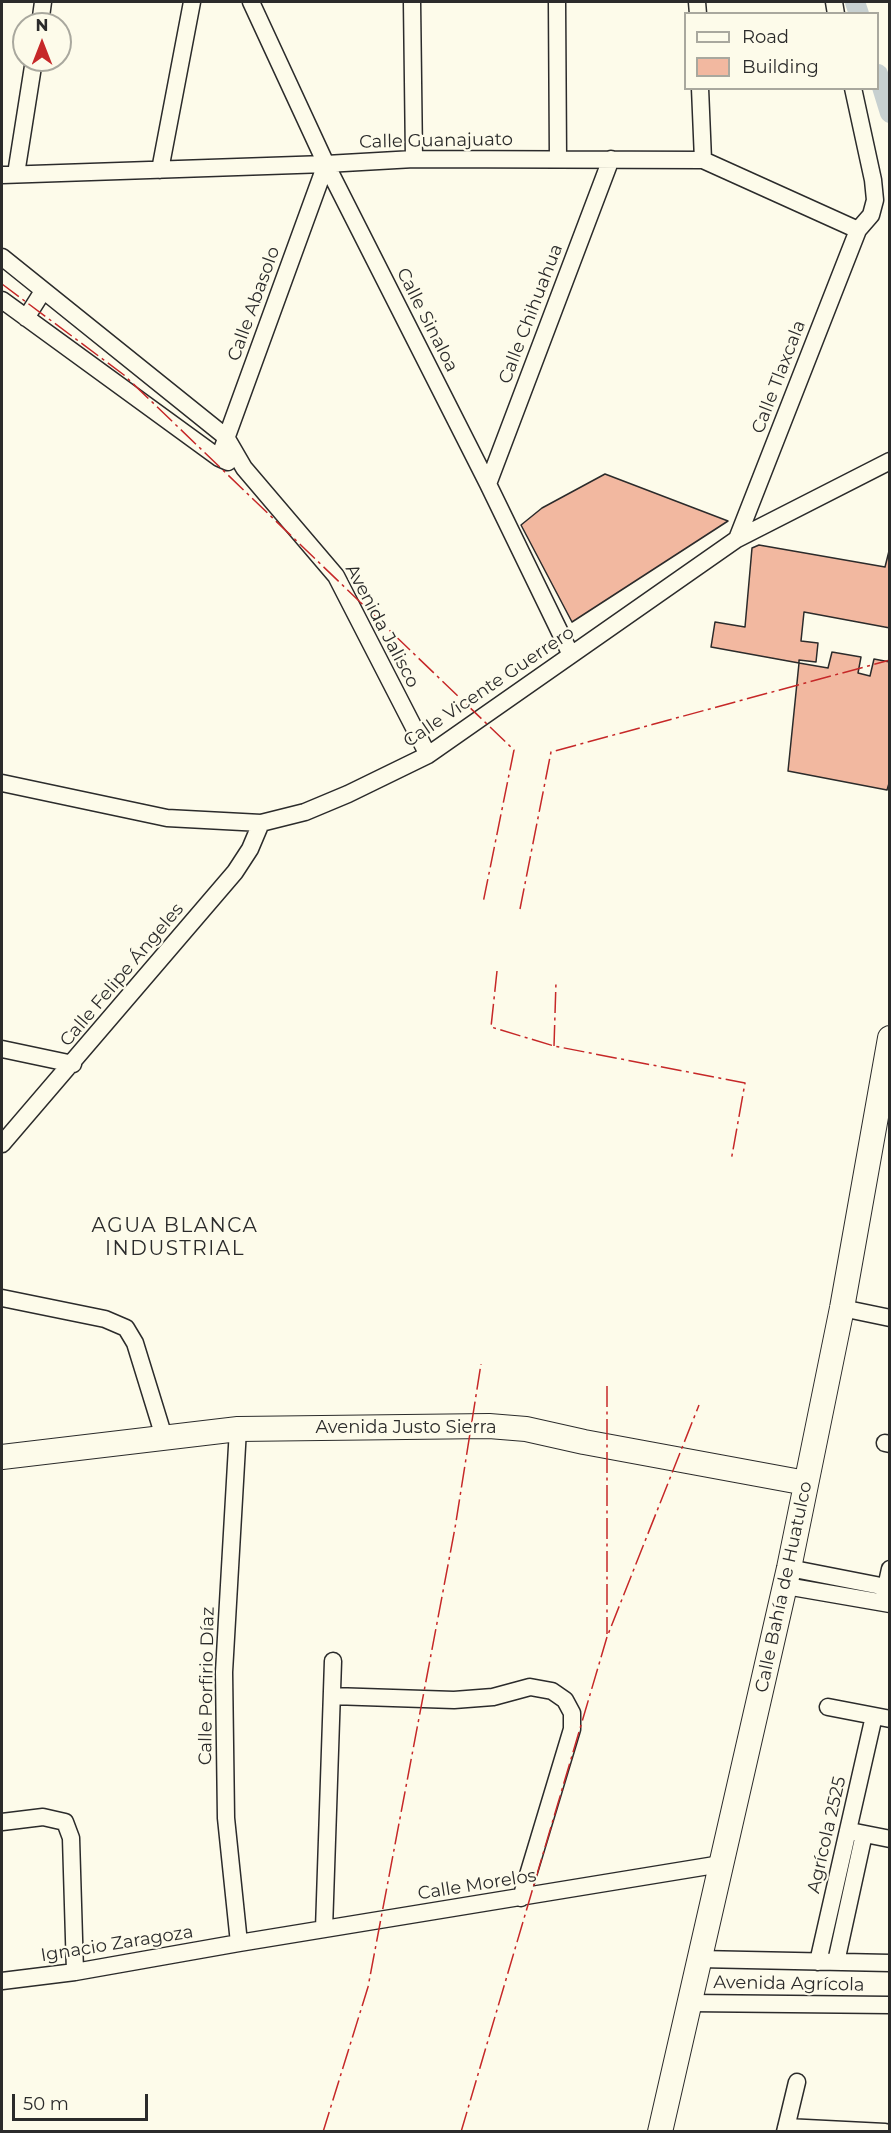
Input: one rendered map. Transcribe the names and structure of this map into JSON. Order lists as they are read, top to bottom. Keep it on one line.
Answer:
{"streets":{"street":["Calle Guanajuato","Calle Abasolo","Calle Chihuahua","Calle Sinaloa","Calle Tlaxcala","Avenida Jalisco","Calle Vicente Guerrero","Calle Felipe Ángeles","Avenida Justo Sierra","Calle Bahía de Huatulco","Calle Porfirio Díaz","Agrícola 2525","Calle Morelos","Ignacio Zaragoza","Avenida Agrícola"]},"crossings":[["Calle Guanajuato","Calle Abasolo"],["Calle Guanajuato","Calle Chihuahua"],["Calle Guanajuato","Calle Sinaloa"],["Calle Guanajuato","Calle Tlaxcala"],["Calle Abasolo","Calle Sinaloa"],["Calle Abasolo","Avenida Jalisco"],["Calle Chihuahua","Calle Sinaloa"],["Calle Sinaloa","Calle Vicente Guerrero"],["Calle Tlaxcala","Calle Vicente Guerrero"],["Avenida Jalisco","Calle Vicente Guerrero"],["Calle Vicente Guerrero","Calle Felipe Ángeles"],["Avenida Justo Sierra","Calle Bahía de Huatulco"],["Avenida Justo Sierra","Calle Porfirio Díaz"],["Calle Bahía de Huatulco","Calle Morelos"],["Calle Bahía de Huatulco","Avenida Agrícola"],["Calle Porfirio Díaz","Calle Morelos"],["Calle Porfirio Díaz","Ignacio Zaragoza"],["Agrícola 2525","Avenida Agrícola"],["Calle Morelos","Ignacio Zaragoza"]],"districts":["AGUA BLANCA INDUSTRIAL"],"legend":["Road","Building"],"scale_bar":"50 m","north":"top"}
